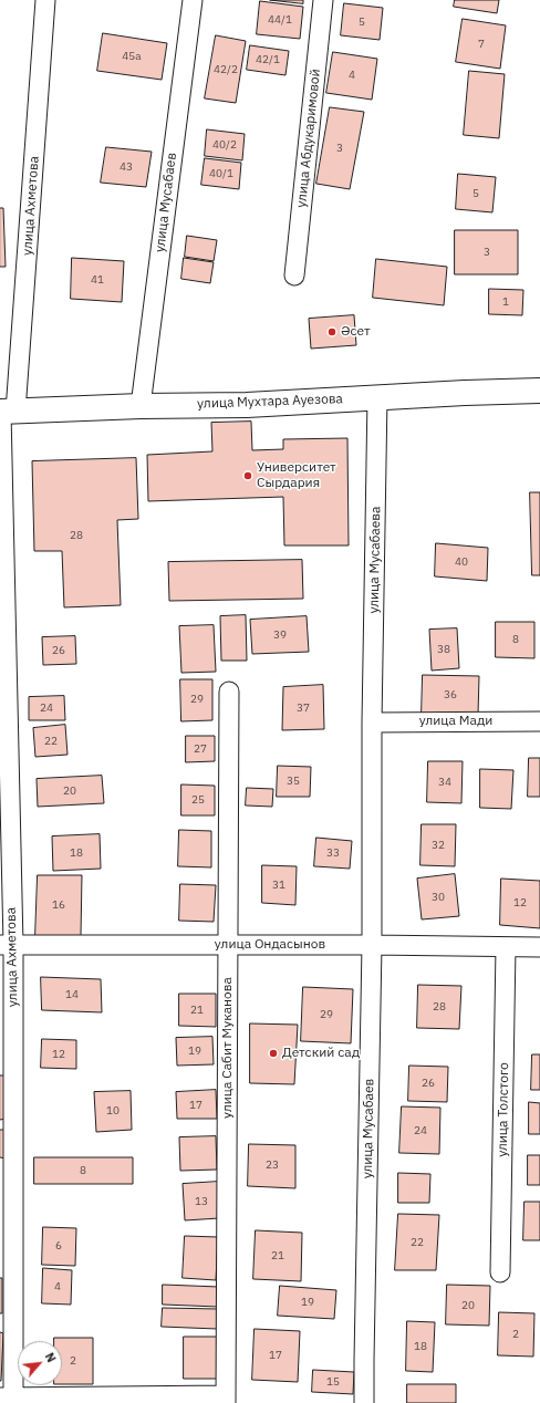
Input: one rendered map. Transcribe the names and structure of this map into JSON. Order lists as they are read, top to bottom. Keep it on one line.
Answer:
{"streets":{"main road":["улица Мухтара Ауезова"],"street":["улица Абдукаримовой","улица Мусабаев","улица Ахметова","улица Мусабаева","улица Мади","улица Ондасынов","улица Сабит Муканова","улица Толстого"]},"crossings":[["улица Мусабаев","улица Мухтара Ауезова"],["улица Мусабаев","улица Мусабаева"],["улица Мусабаев","улица Мади"],["улица Мусабаев","улица Ондасынов"],["улица Ахметова","улица Мухтара Ауезова"],["улица Ахметова","улица Ондасынов"],["улица Мухтара Ауезова","улица Мусабаева"],["улица Мусабаева","улица Мади"],["улица Ондасынов","улица Сабит Муканова"],["улица Ондасынов","улица Толстого"]],"places":["Әсет","Университет Сырдария","Детский сад"],"house_numbers":["44/1","5","7","45а","42/1","42/2","4","40/2","3","43","40/1","5","3","41","1","28","40","39","8","38","26","36","29","24","37","22","27","35","34","20","25","32","18","33","31","30","12","16","14","28","21","29","19","12","26","17","10","24","23","8","13","22","6","21","4","19","20","2","18","17","2","15"],"north":"top right"}
